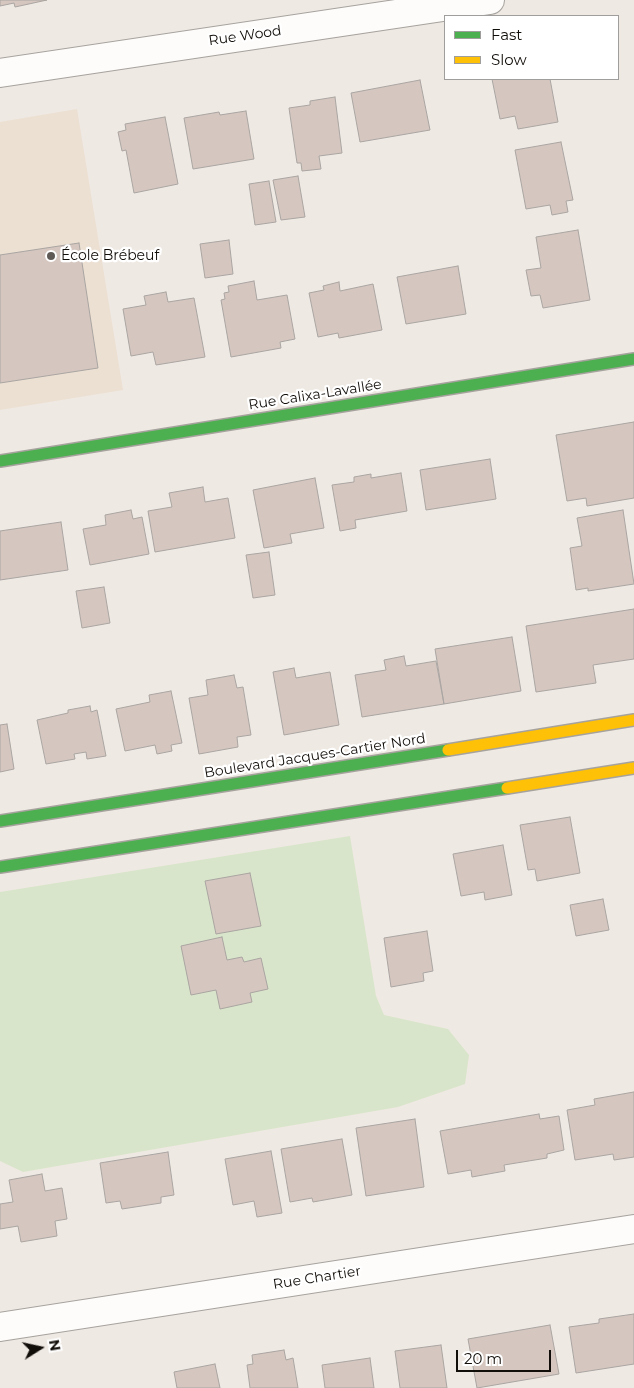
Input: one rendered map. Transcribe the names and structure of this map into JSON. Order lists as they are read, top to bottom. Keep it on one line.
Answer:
{"streets":{"main road":["Rue Calixa-Lavallée","Boulevard Jacques-Cartier Nord"],"street":["Rue Wood","Rue Chartier"]},"places":["École Brébeuf"],"legend":["Fast","Slow"],"scale_bar":"20 m","north":"right"}
